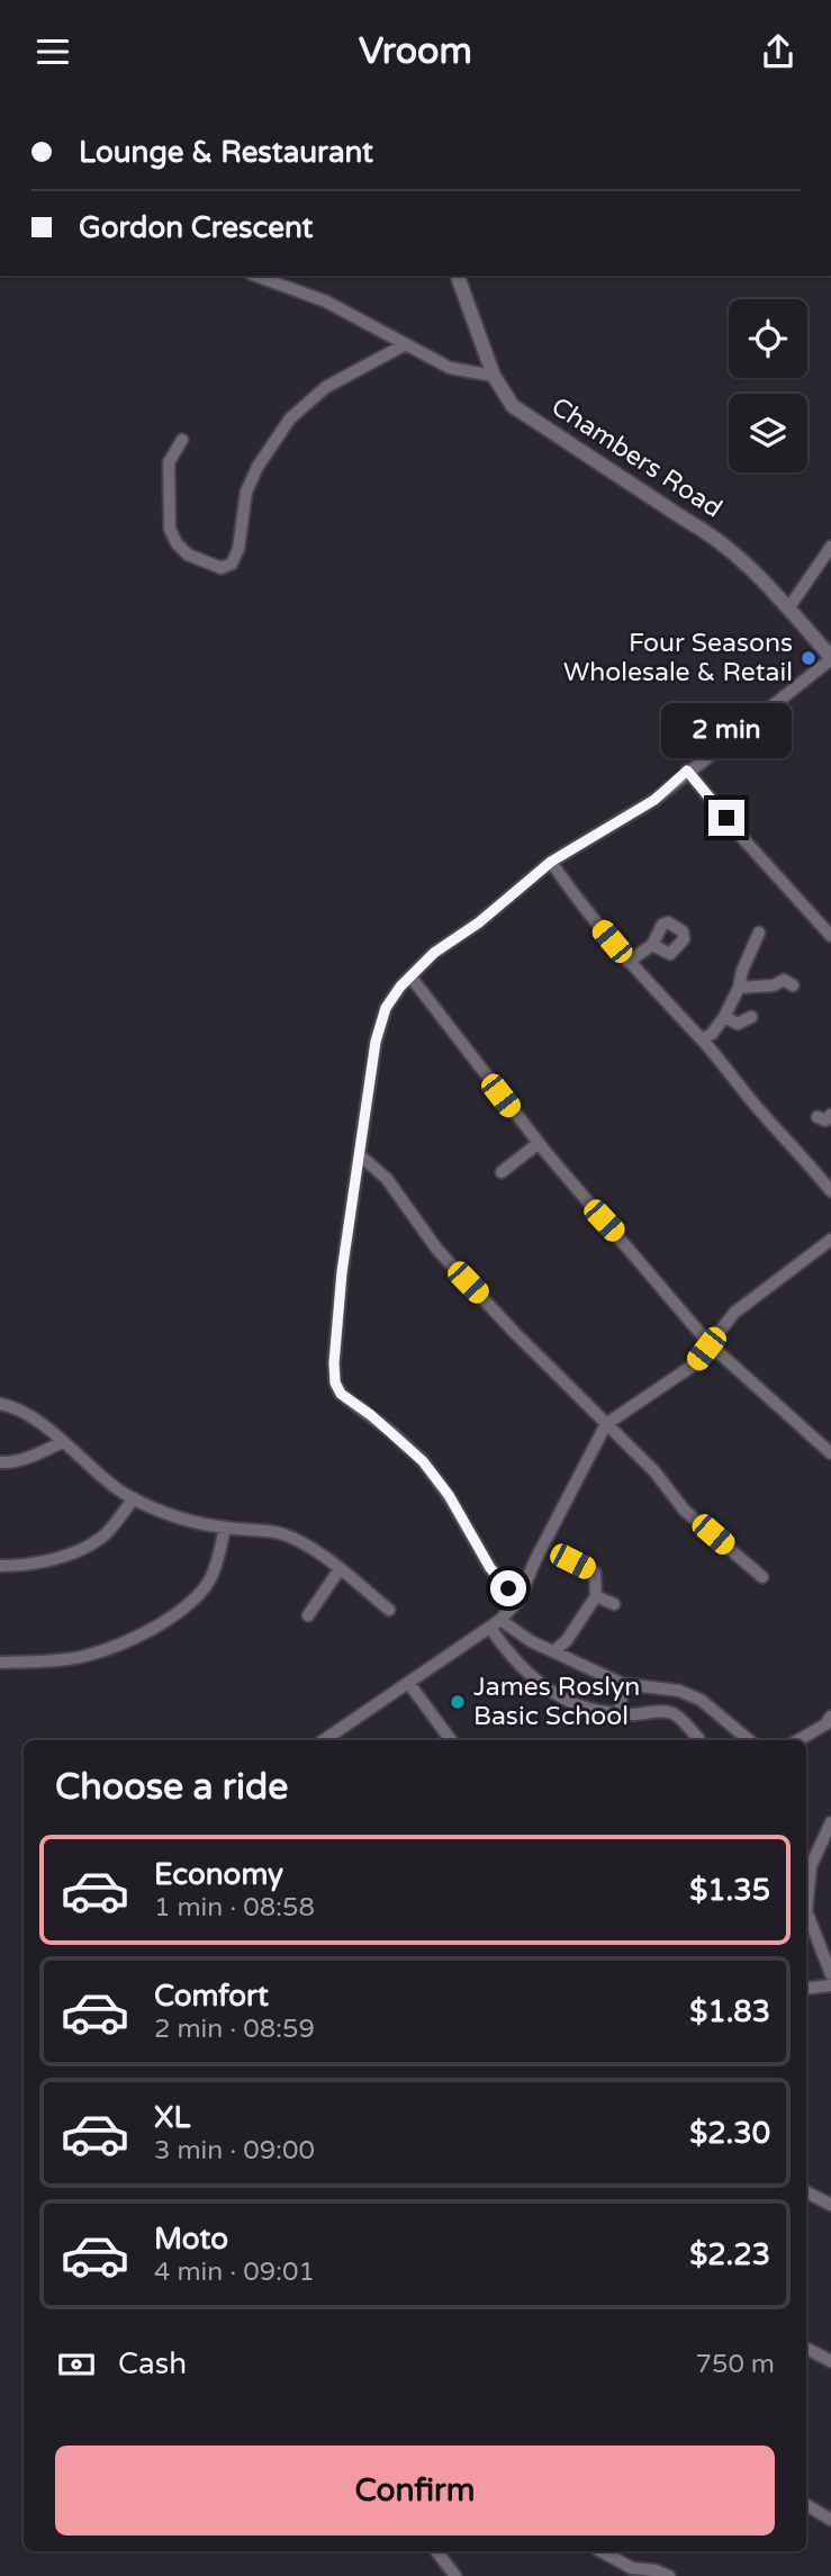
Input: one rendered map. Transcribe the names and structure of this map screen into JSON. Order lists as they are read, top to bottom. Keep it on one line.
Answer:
{"streets":{"street":["Chambers Road"]},"places":["Four Seasons Wholesale & Retail","James Roslyn Basic School"],"page":{"header":"Vroom","banner":["Lounge & Restaurant","Gordon Crescent"],"bubble":"2 min","heading":"Choose a ride","list":[{"name":"Economy","note":"1 min · 08:58","value":"$1.35"},{"name":"Comfort","note":"2 min · 08:59","value":"$1.83"},{"name":"XL","note":"3 min · 09:00","value":"$2.30"},{"name":"Moto","note":"4 min · 09:01","value":"$2.23"}],"pay":["Cash","750 m"],"buttons":"Confirm"}}
